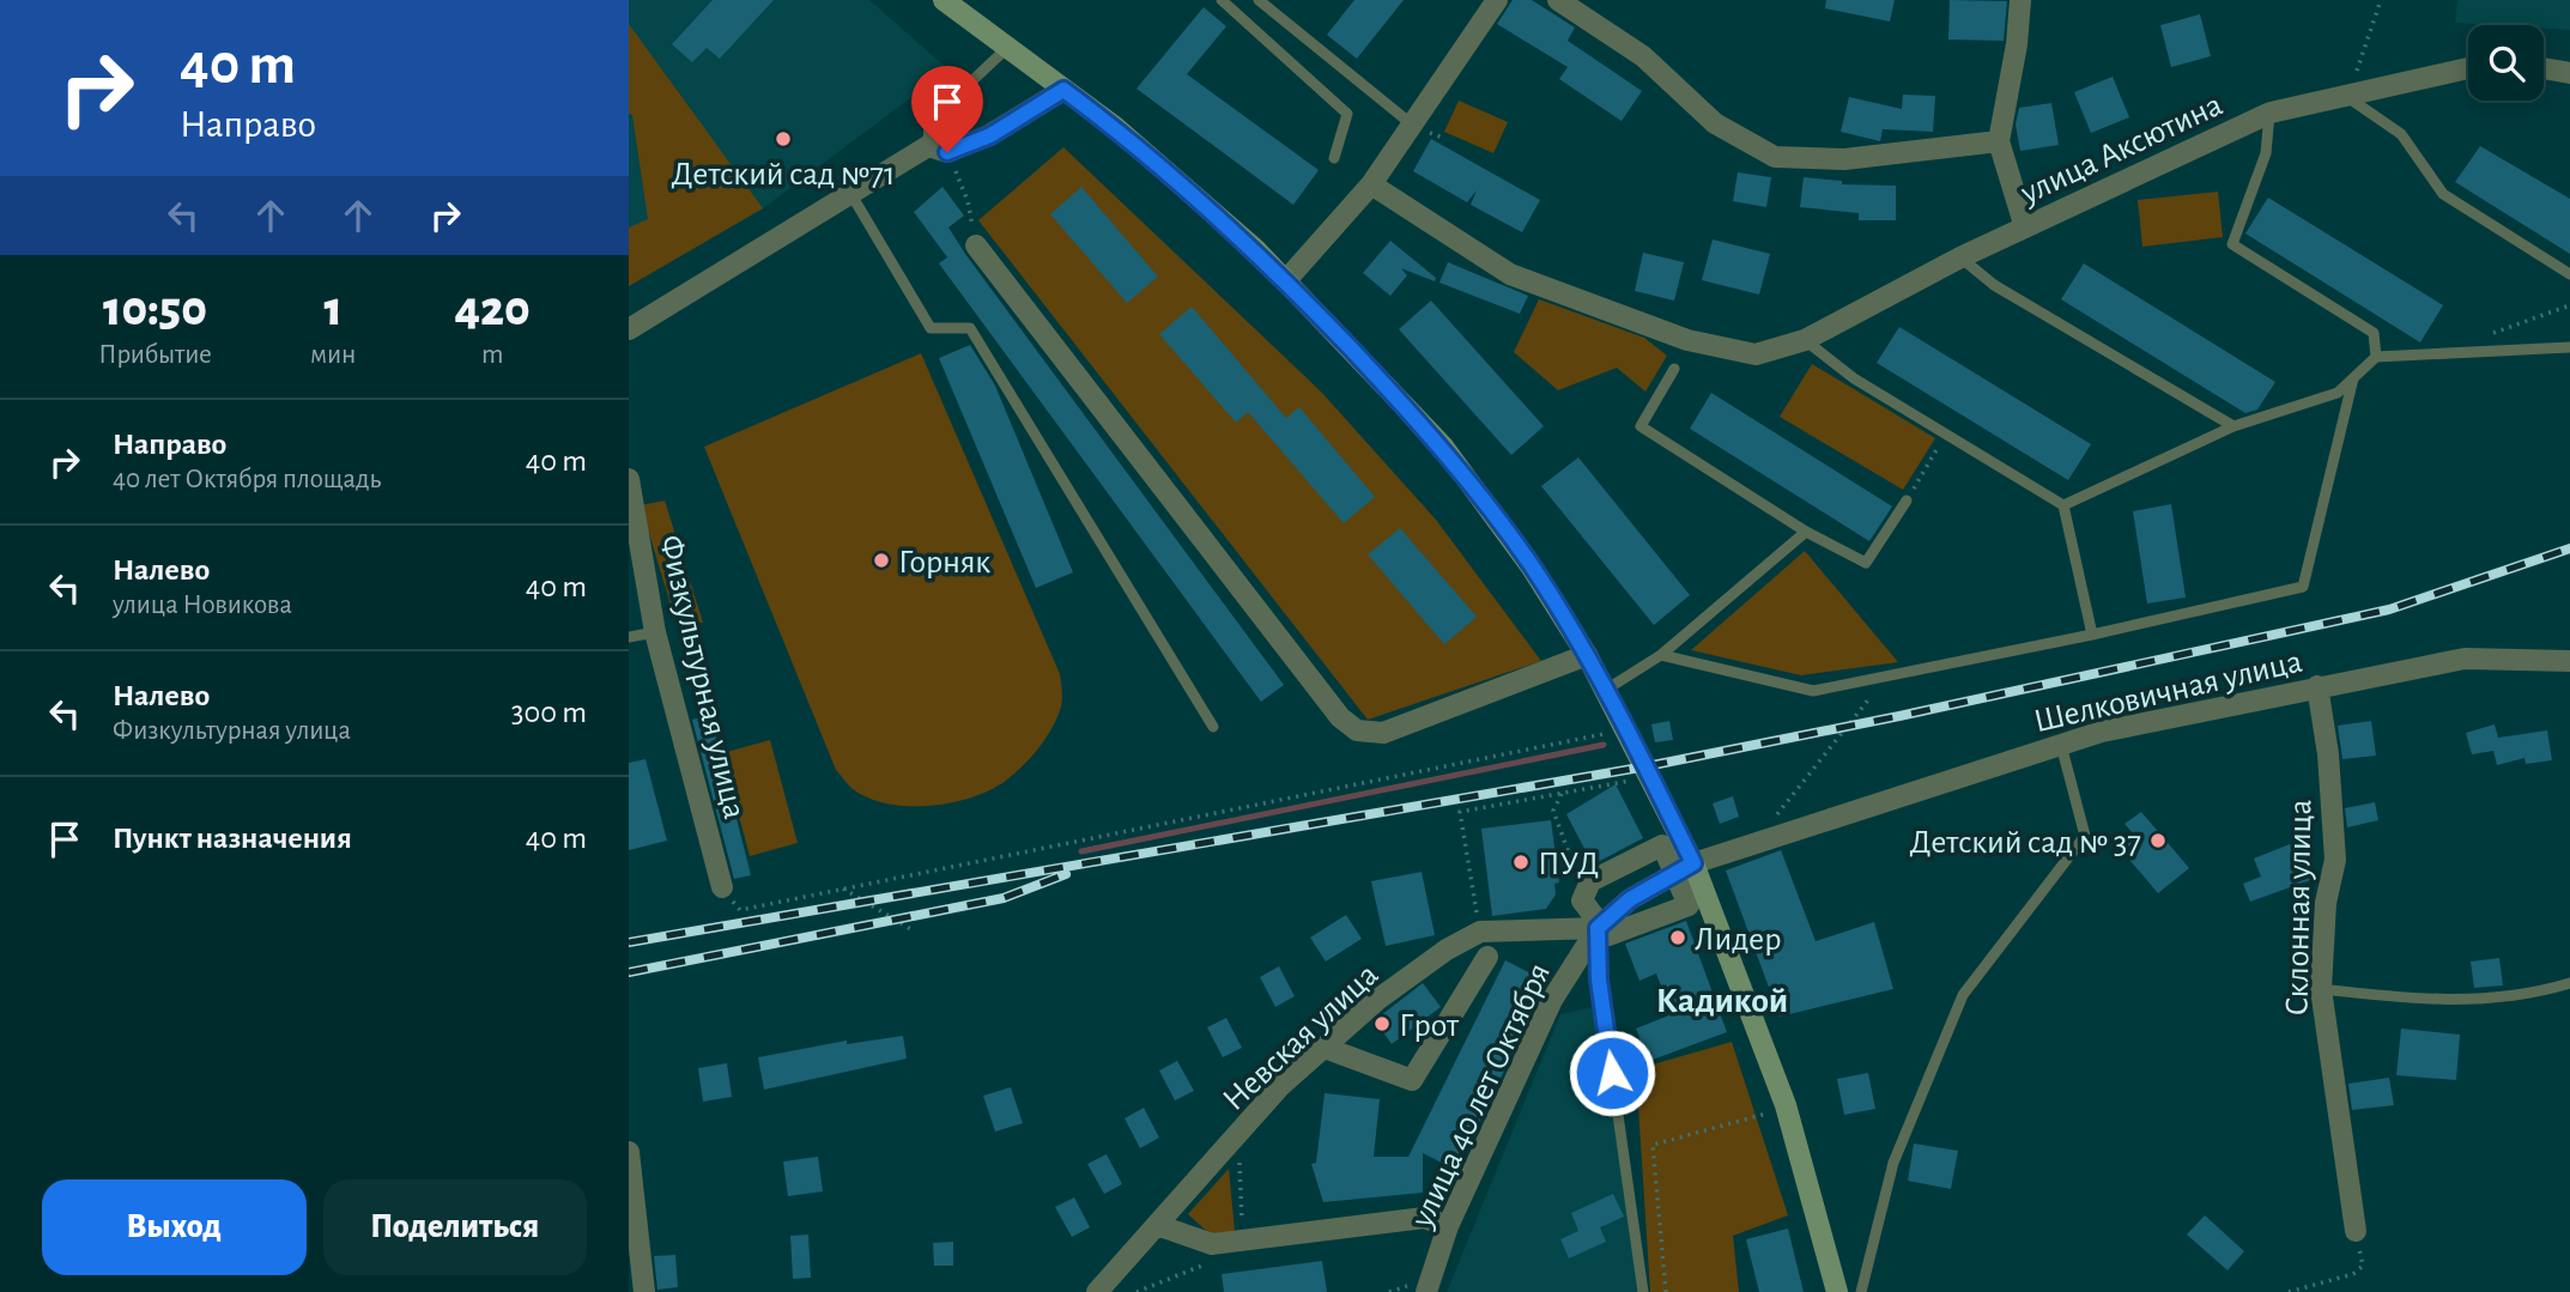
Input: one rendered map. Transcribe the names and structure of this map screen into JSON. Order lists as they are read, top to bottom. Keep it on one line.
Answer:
{"streets":{"street":["улица Аксютина","Физкультурная улица","Шелковичная улица","Склонная улица","Невская улица","улица 40 лет Октября"]},"crossings":[["Шелковичная улица","Склонная улица"],["Шелковичная улица","Невская улица"],["Шелковичная улица","улица 40 лет Октября"],["Невская улица","улица 40 лет Октября"]],"districts":["Кадикой"],"places":["Детский сад №71","Горняк","Детский сад № 37","ПУД","Лидер","Грот"],"page":{"turn":["40 m","Направо"],"eta":["10:50","Прибытие","1","мин","420","m"],"list":[{"name":"Направо","note":"40 лет Октября площадь","value":"40 m"},{"name":"Налево","note":"улица Новикова","value":"40 m"},{"name":"Налево","note":"Физкультурная улица","value":"300 m"},{"name":"Пункт назначения","value":"40 m"}],"buttons":["Выход","Поделиться"]}}
